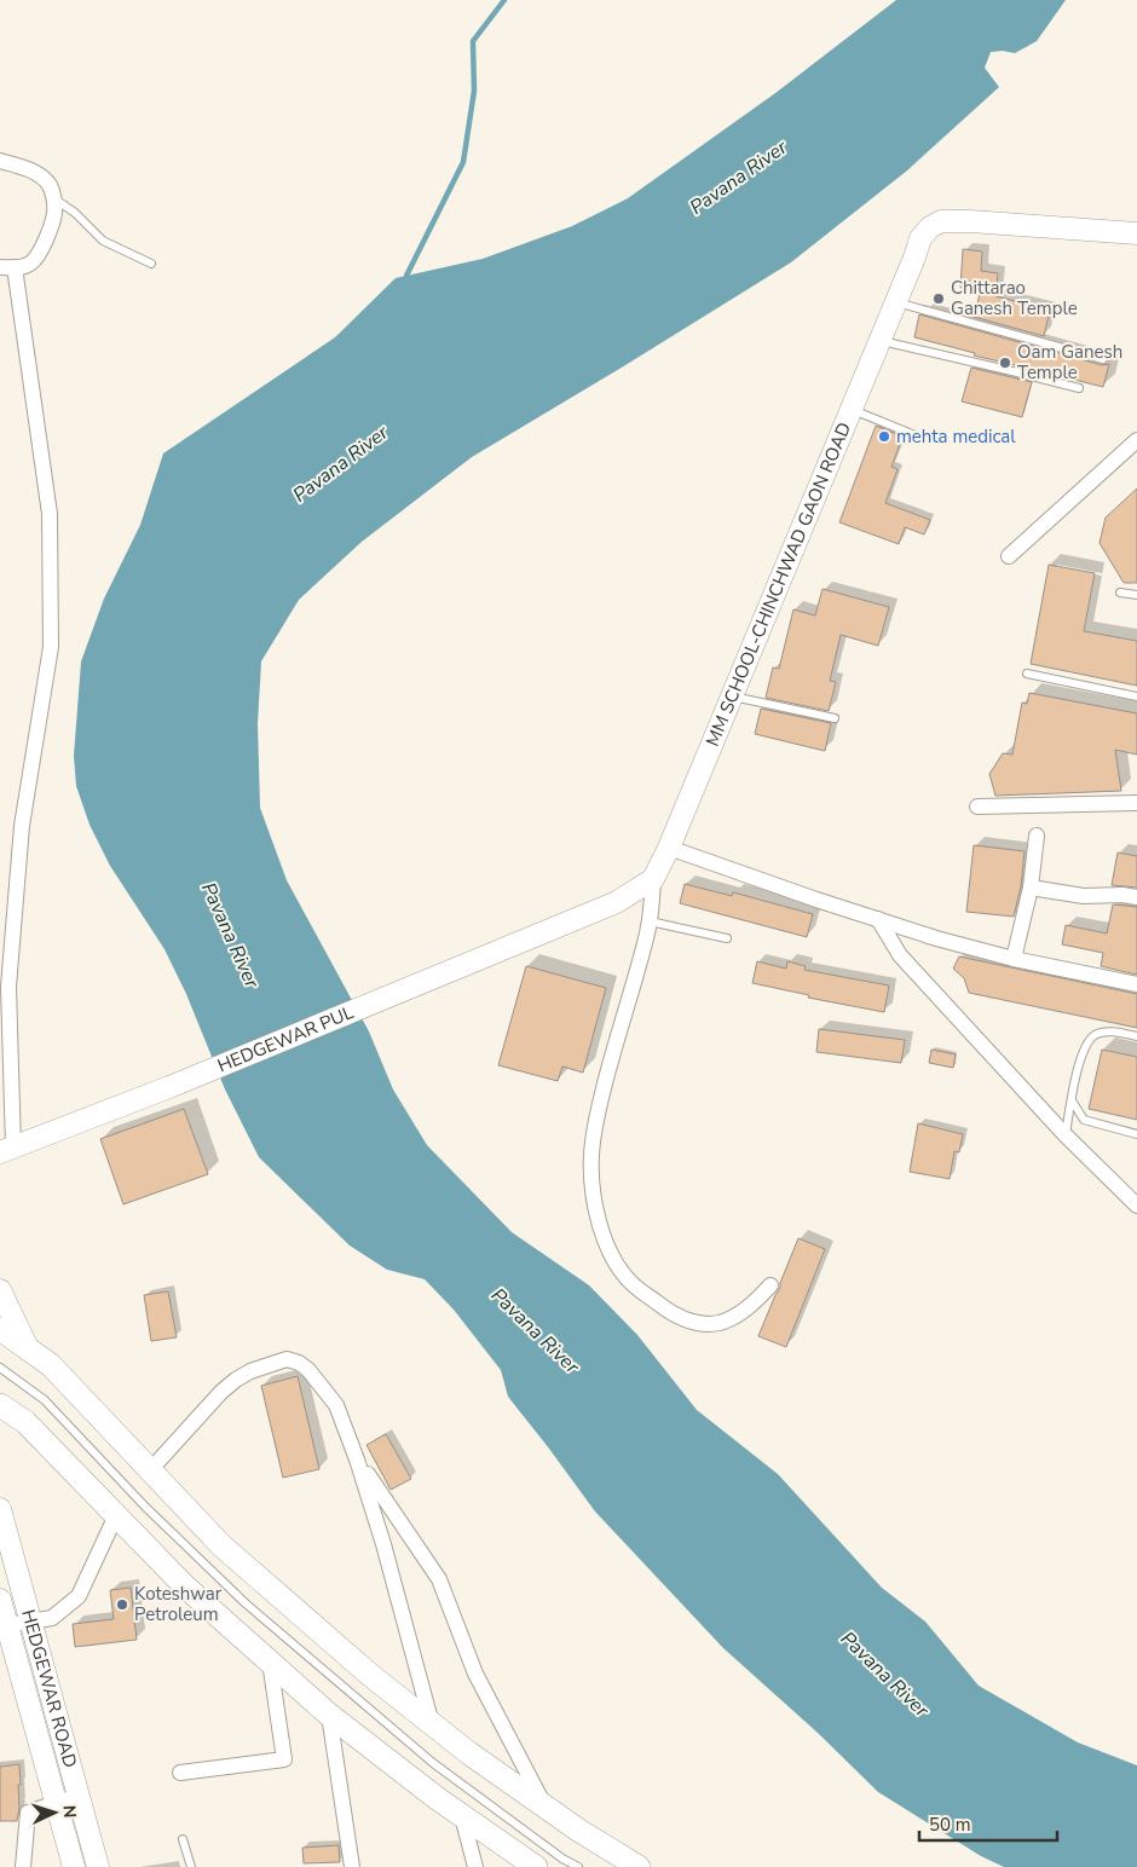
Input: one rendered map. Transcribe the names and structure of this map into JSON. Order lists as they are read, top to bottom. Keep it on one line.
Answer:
{"streets":{"main road":["MM SCHOOL-CHINCHWAD GAON ROAD","HEDGEWAR PUL","HEDGEWAR ROAD"]},"crossings":[["MM SCHOOL-CHINCHWAD GAON ROAD","HEDGEWAR PUL"]],"water":["Pavana River"],"places":["Chittarao Ganesh Temple","Oam Ganesh Temple","mehta medical","Koteshwar Petroleum"],"scale_bar":"50 m","north":"right"}
